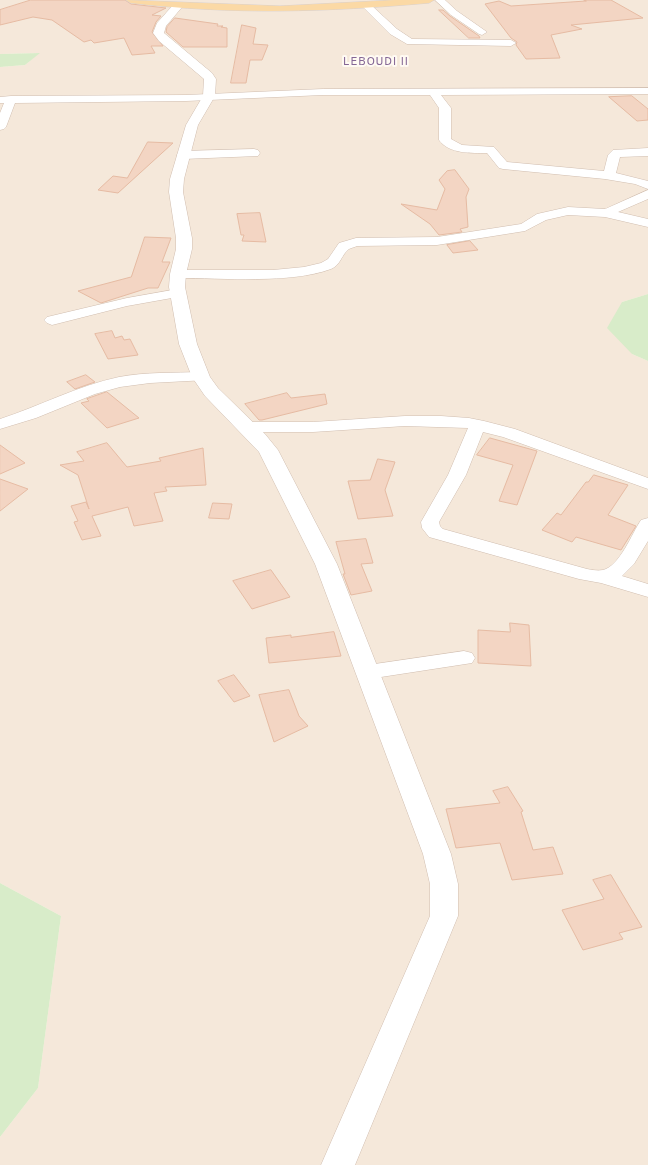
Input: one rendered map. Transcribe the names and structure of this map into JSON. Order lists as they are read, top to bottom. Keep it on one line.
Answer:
{"districts":["LEBOUDI II"]}
